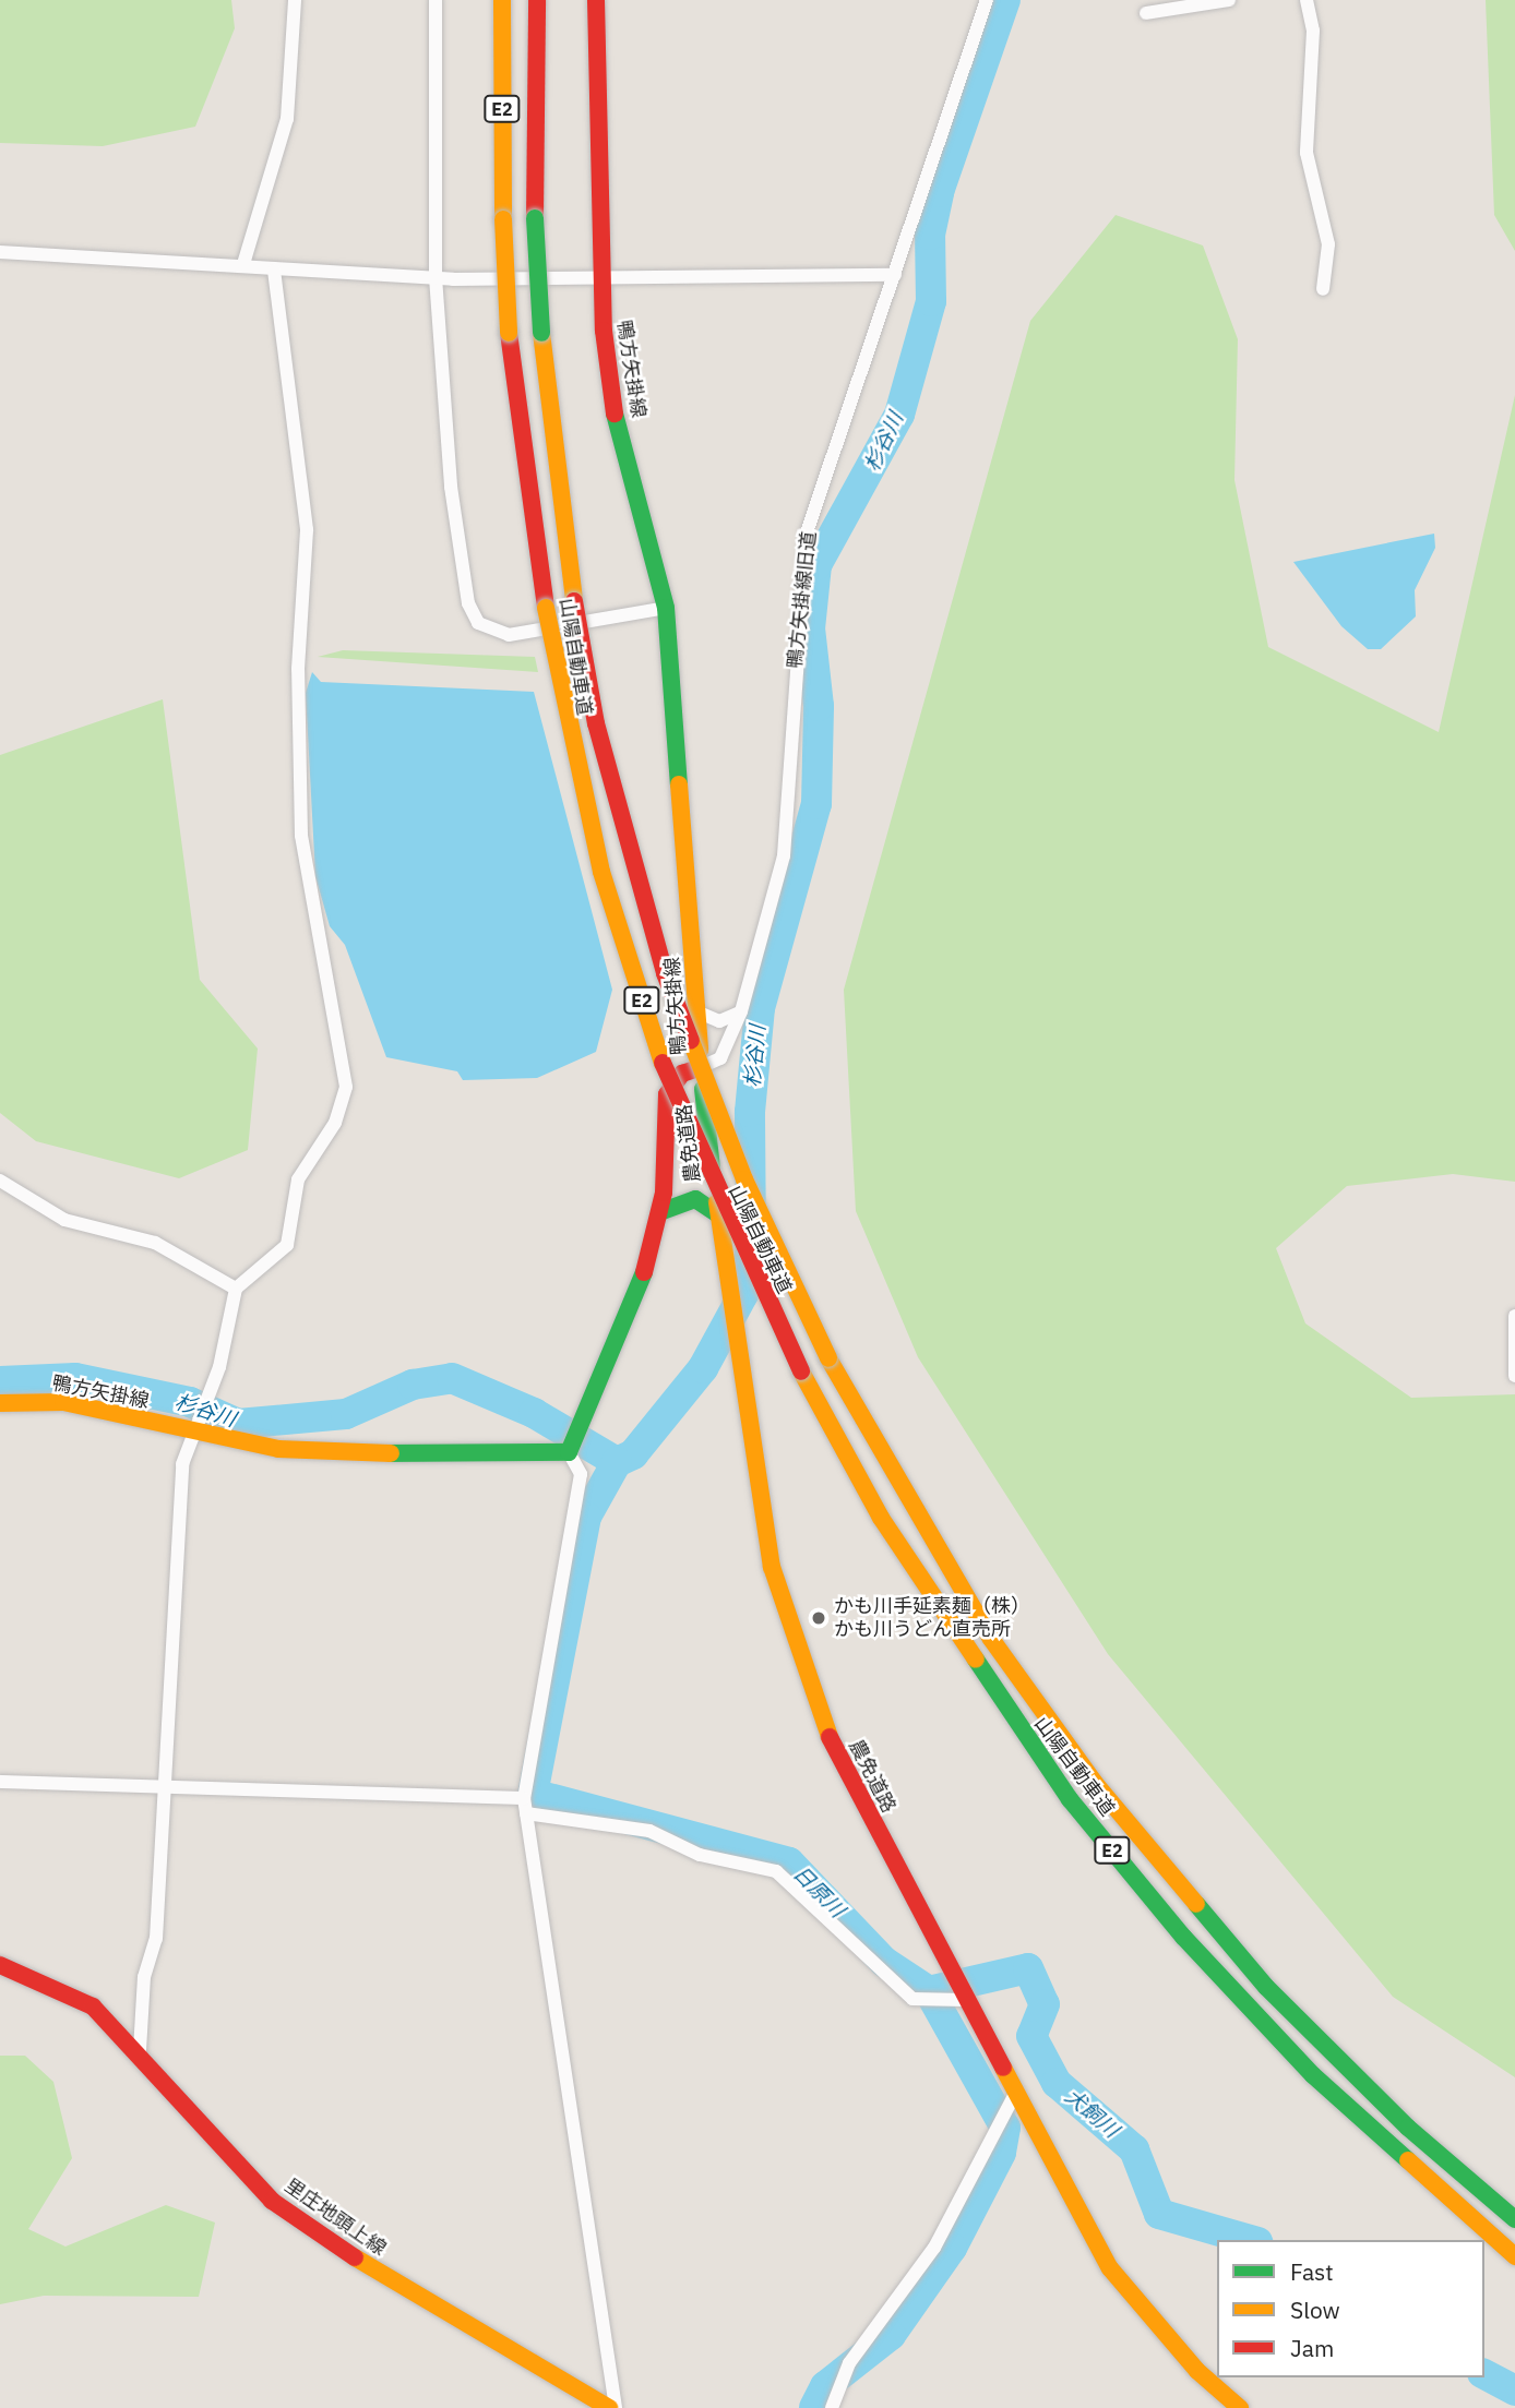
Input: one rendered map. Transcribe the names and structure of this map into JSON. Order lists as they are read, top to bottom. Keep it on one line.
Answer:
{"streets":{"main road":["E2","鴨方矢掛線","山陽自動車道","農免道路","里庄地頭上線"],"street":["鴨方矢掛線旧道"]},"crossings":[["鴨方矢掛線","鴨方矢掛線旧道"],["鴨方矢掛線","農免道路"],["鴨方矢掛線旧道","農免道路"]],"water":["杉谷川","日原川","犬飼川"],"places":["かも川手延素麺（株） かも川うどん直売所"],"legend":["Fast","Slow","Jam"]}
